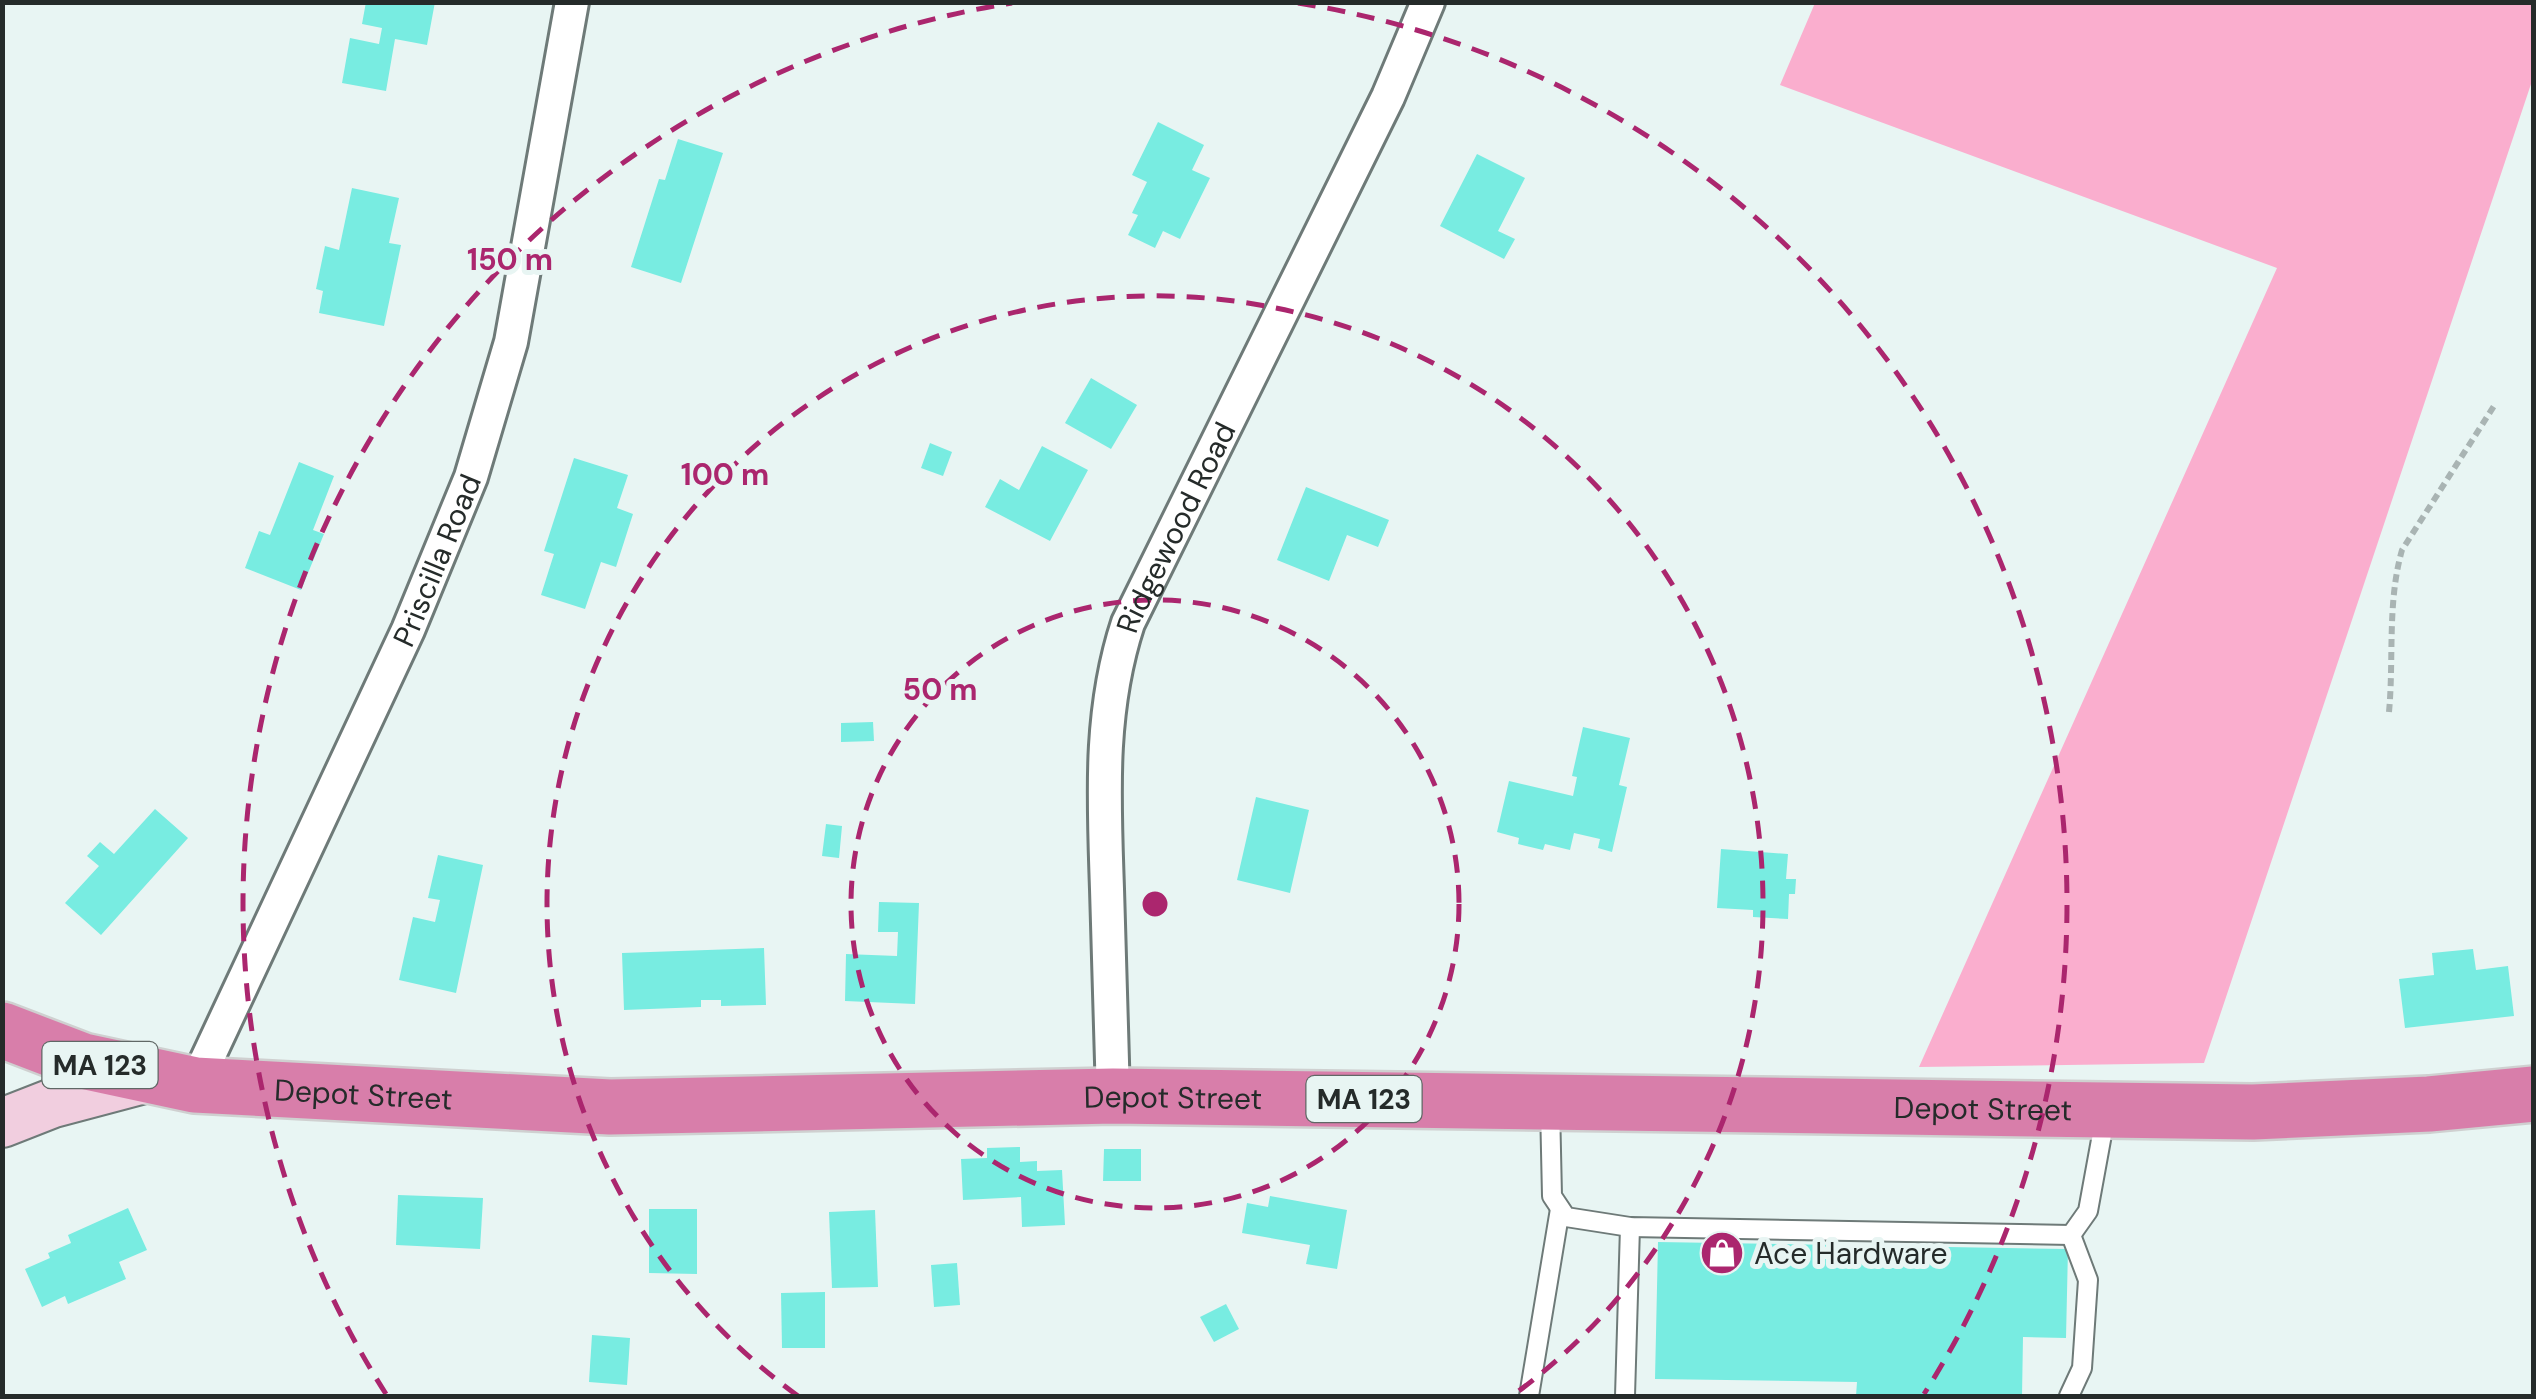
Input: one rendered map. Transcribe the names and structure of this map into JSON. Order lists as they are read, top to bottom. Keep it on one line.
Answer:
{"streets":{"highway":["MA 123","Depot Street"],"street":["Ridgewood Road","Priscilla Road"]},"crossings":[["Ridgewood Road","Depot Street"],["Priscilla Road","Depot Street"]],"places":{"shop":["Ace Hardware"]},"rings":["150 m","100 m","50 m"]}
